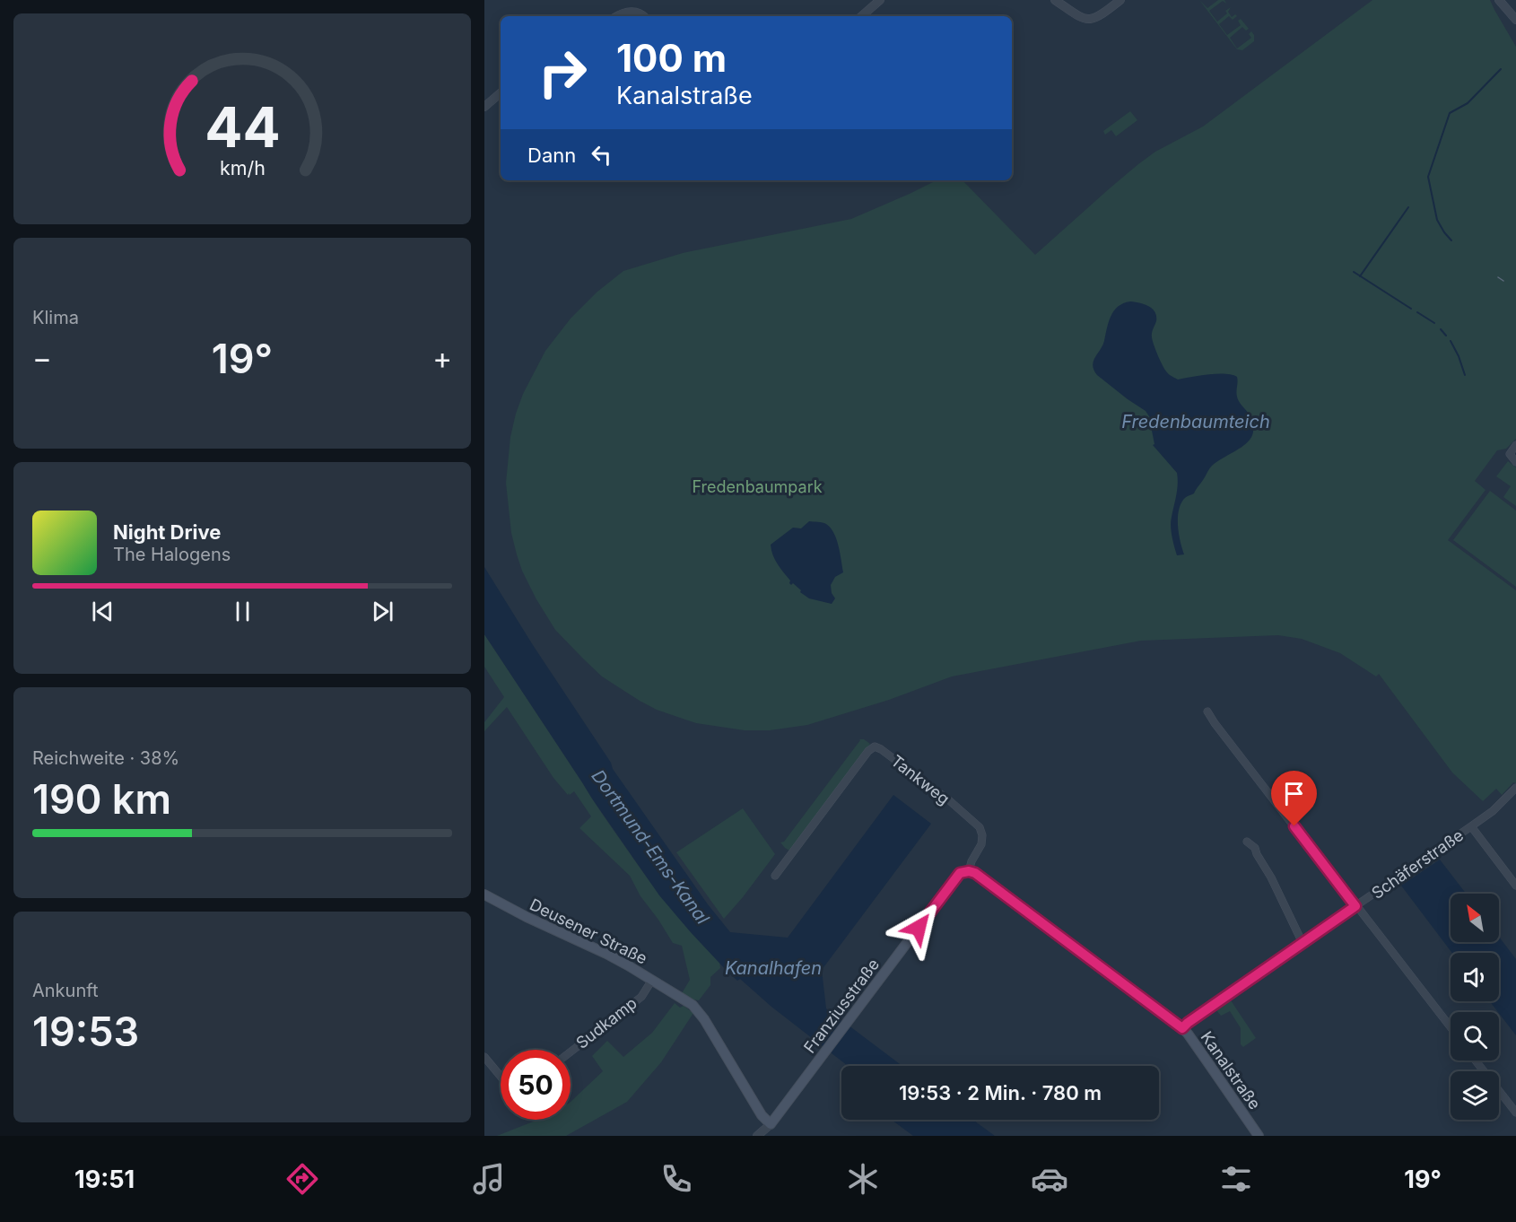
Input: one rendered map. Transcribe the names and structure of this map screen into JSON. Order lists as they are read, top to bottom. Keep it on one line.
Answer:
{"streets":{"main road":["Deusener Straße","Franziusstraße","Kanalstraße"],"street":["Tankweg","Schäferstraße","Sudkamp"]},"crossings":[["Tankweg","Franziusstraße"],["Tankweg","Kanalstraße"],["Schäferstraße","Kanalstraße"],["Deusener Straße","Franziusstraße"],["Deusener Straße","Sudkamp"],["Franziusstraße","Kanalstraße"]],"water":["Fredenbaumteich","Dortmund-Ems-Kanal","Kanalhafen"],"parks":["Fredenbaumpark"],"north":"top left","page":{"turn":["100 m","Kanalstraße"],"then":"Dann","tile":["Klima",["Reichweite · 38%","190 km"],["Ankunft","19:53"]],"heat":["−","19°","+"],"song":["Night Drive","The Halogens"],"limit":"50","trip":"19:53 · 2 Min. · 780 m","tabs":["19:51","19°"],"gauge":["44","km/h"]}}
